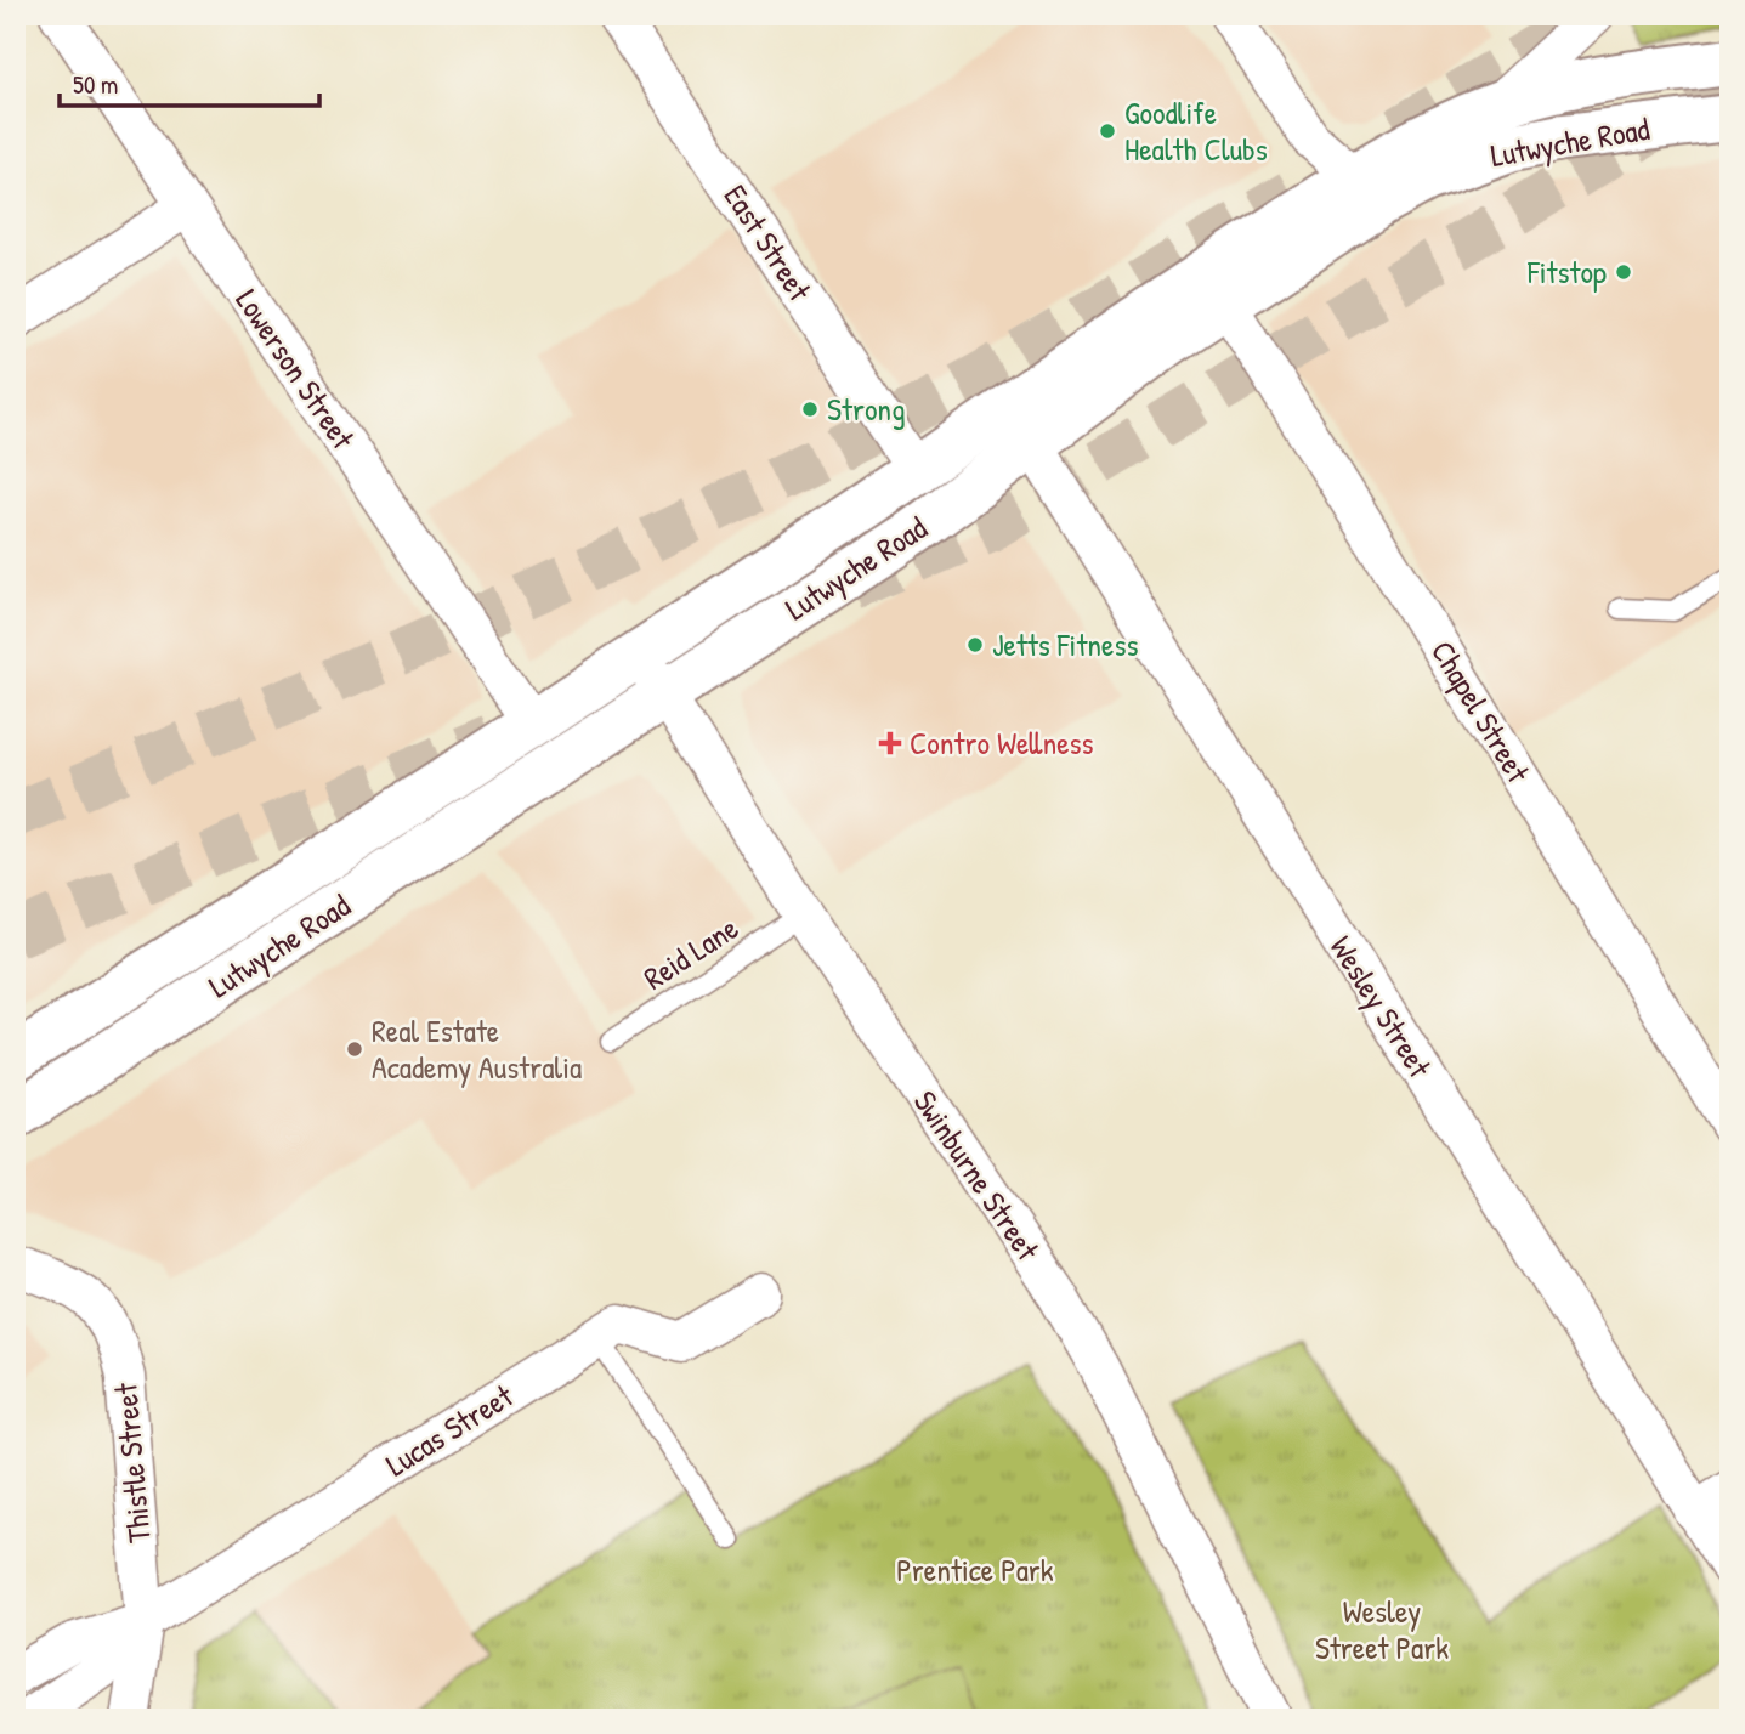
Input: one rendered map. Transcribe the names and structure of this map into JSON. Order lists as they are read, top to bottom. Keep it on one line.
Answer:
{"streets":{"highway":["Lutwyche Road"],"street":["East Street","Lowerson Street","Chapel Street","Wesley Street","Swinburne Street","Lucas Street","Thistle Street"],"lane":["Reid Lane"]},"crossings":[["Lutwyche Road","East Street"],["Lutwyche Road","Lowerson Street"],["Lutwyche Road","Chapel Street"],["Lutwyche Road","Wesley Street"],["Lutwyche Road","Swinburne Street"],["Reid Lane","Swinburne Street"],["Lucas Street","Thistle Street"]],"parks":["Prentice Park","Wesley Street Park"],"places":{"other":["Goodlife Health Clubs","Fitstop","Strong","Jetts Fitness","Real Estate Academy Australia"],"health":["Contro Wellness"]},"scale_bar":"50 m"}
